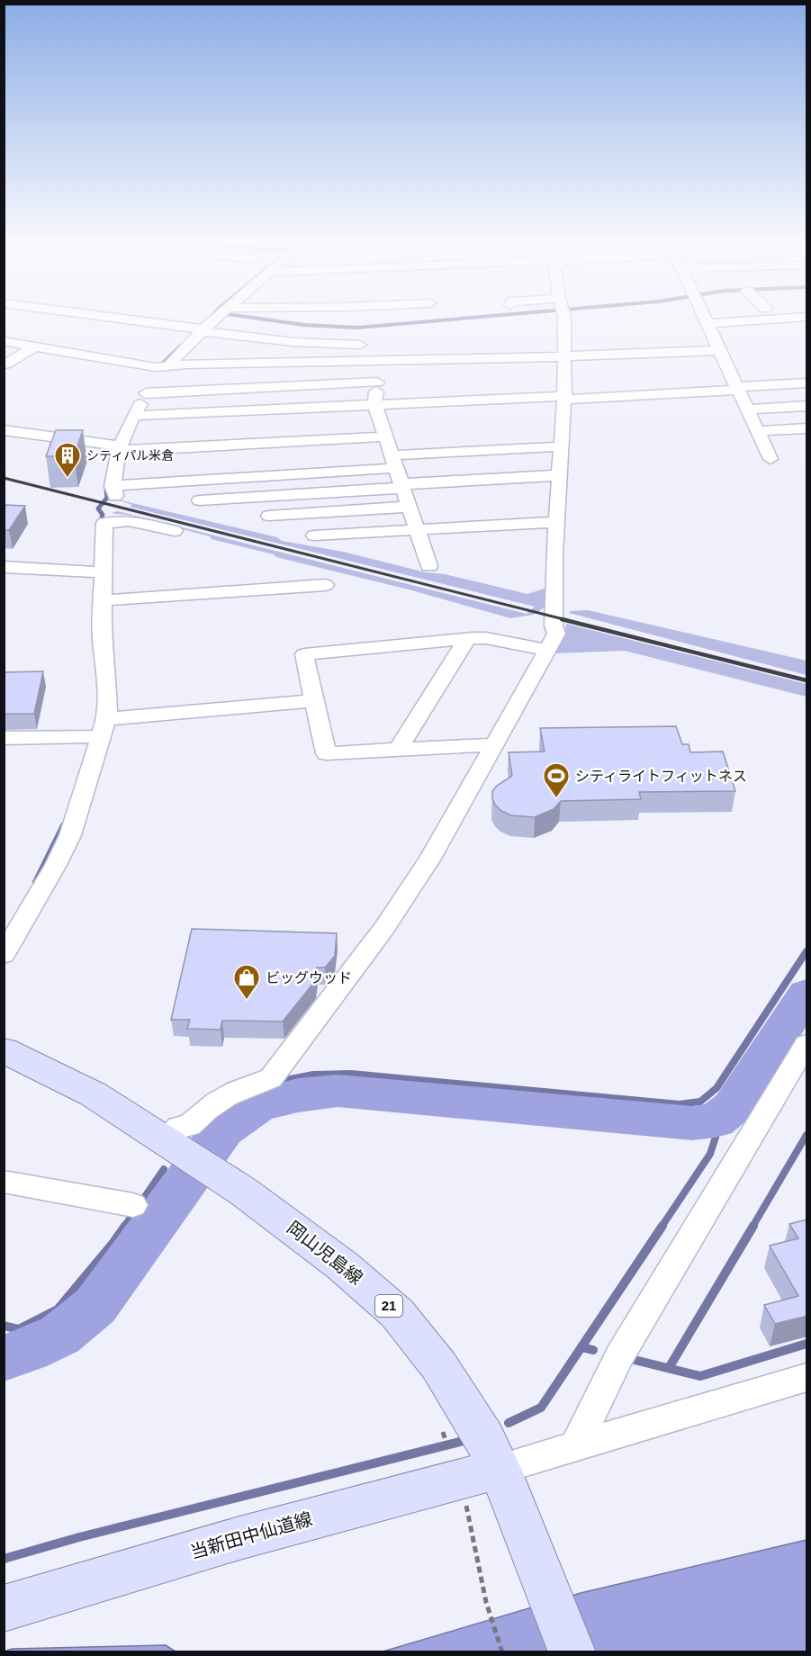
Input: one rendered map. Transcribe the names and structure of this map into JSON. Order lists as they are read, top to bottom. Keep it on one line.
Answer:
{"streets":{"main road":["岡山児島線","21","当新田中仙道線"]},"crossings":[["岡山児島線","当新田中仙道線"]],"places":{"building":["シティパル米倉"],"sports":["シティライトフィットネス"],"shop":["ビッグウッド"]}}
